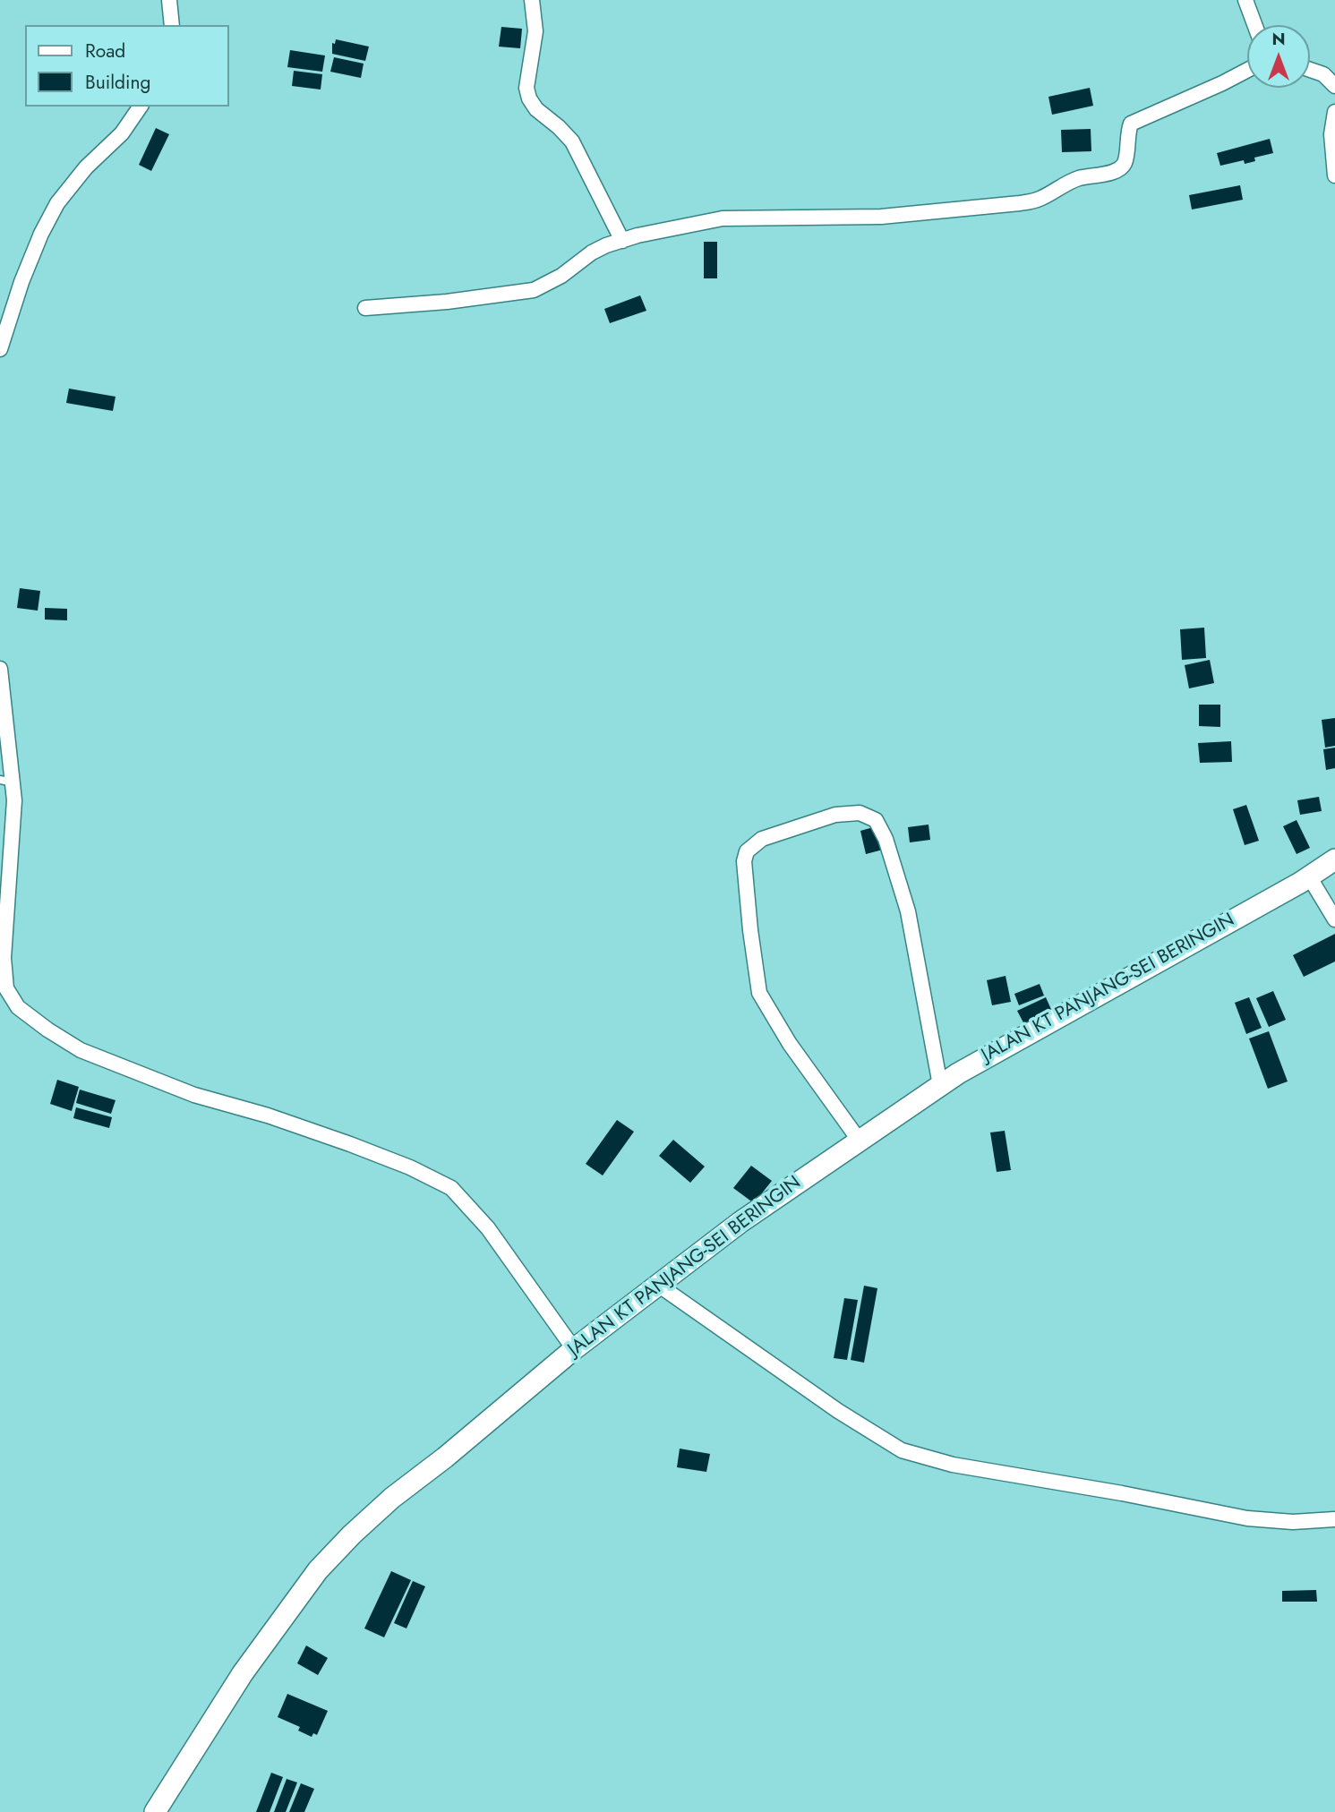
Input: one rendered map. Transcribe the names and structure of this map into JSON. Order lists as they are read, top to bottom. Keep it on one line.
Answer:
{"streets":{"street":["JALAN KT PANJANG-SEI BERINGIN"]},"legend":["Road","Building"],"north":"top"}
